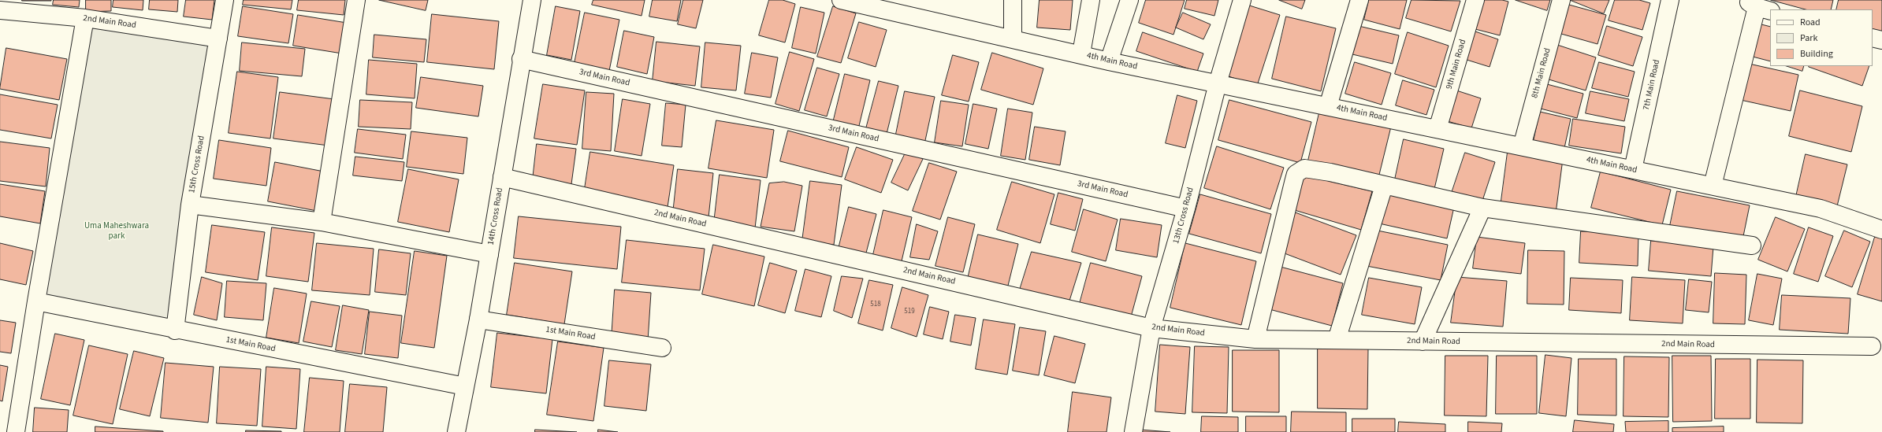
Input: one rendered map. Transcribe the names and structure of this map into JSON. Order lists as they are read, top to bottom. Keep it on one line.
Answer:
{"streets":{"street":["2nd Main Road","4th Main Road","9th Main Road","8th Main Road","3rd Main Road","7th Main Road","15th Cross Road","13th Cross Road","14th Cross Road","1st Main Road"]},"crossings":[["2nd Main Road","15th Cross Road"],["2nd Main Road","13th Cross Road"],["2nd Main Road","14th Cross Road"],["4th Main Road","9th Main Road"],["4th Main Road","8th Main Road"],["4th Main Road","7th Main Road"],["4th Main Road","13th Cross Road"],["3rd Main Road","13th Cross Road"],["3rd Main Road","14th Cross Road"],["15th Cross Road","1st Main Road"],["14th Cross Road","1st Main Road"]],"parks":["Uma Maheshwara park"],"house_numbers":["518","519"],"legend":["Road","Park","Building"]}
